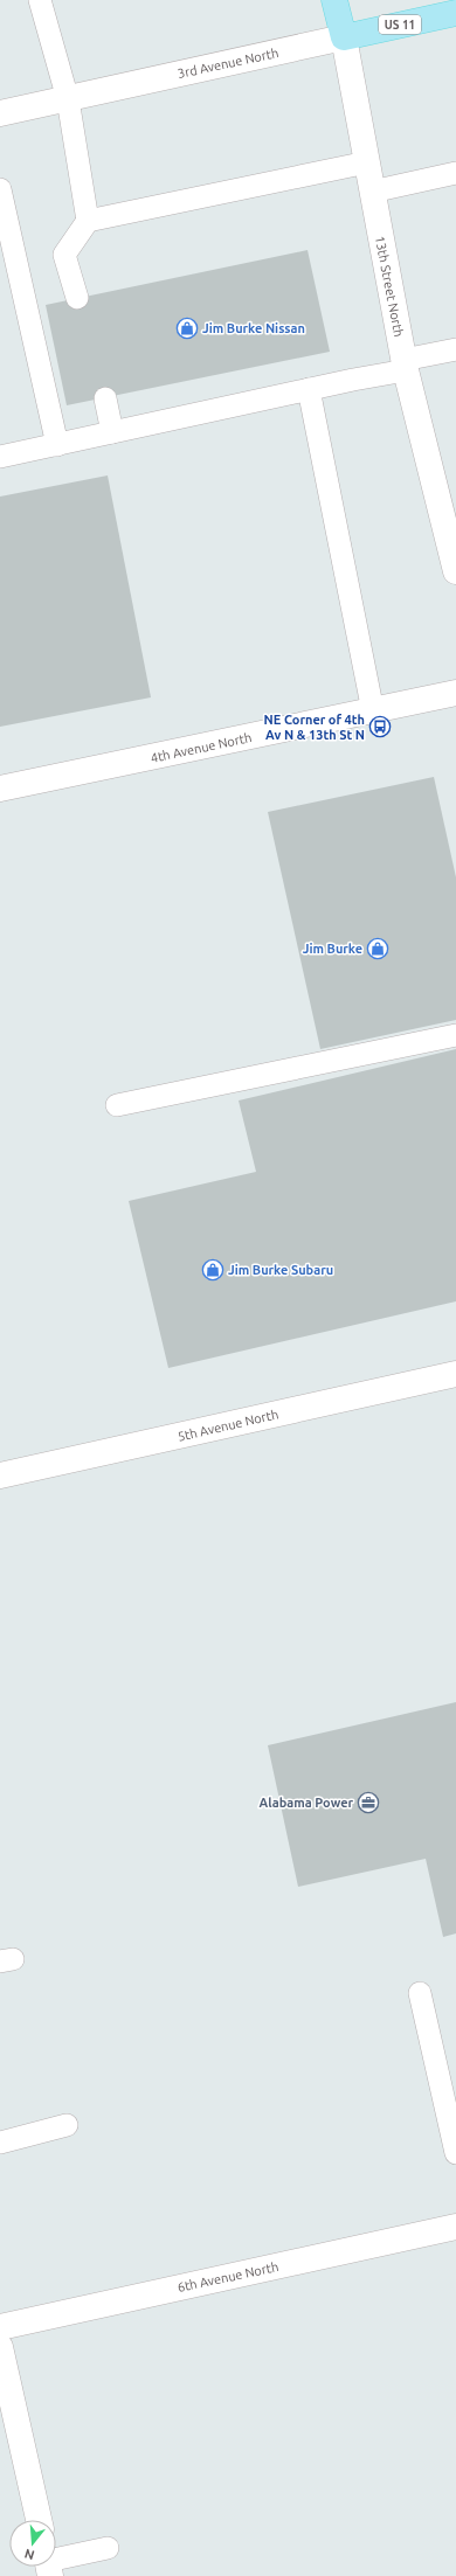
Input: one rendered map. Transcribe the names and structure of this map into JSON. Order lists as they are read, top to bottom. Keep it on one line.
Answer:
{"streets":{"main road":["US 11","3rd Avenue North","13th Street North","4th Avenue North","5th Avenue North","6th Avenue North"]},"crossings":[["3rd Avenue North","13th Street North"]],"places":{"shop":["Jim Burke Nissan","Jim Burke","Jim Burke Subaru"],"bus stop":["NE Corner of 4th Av N & 13th St N"],"office":["Alabama Power"]},"north":"bottom"}
